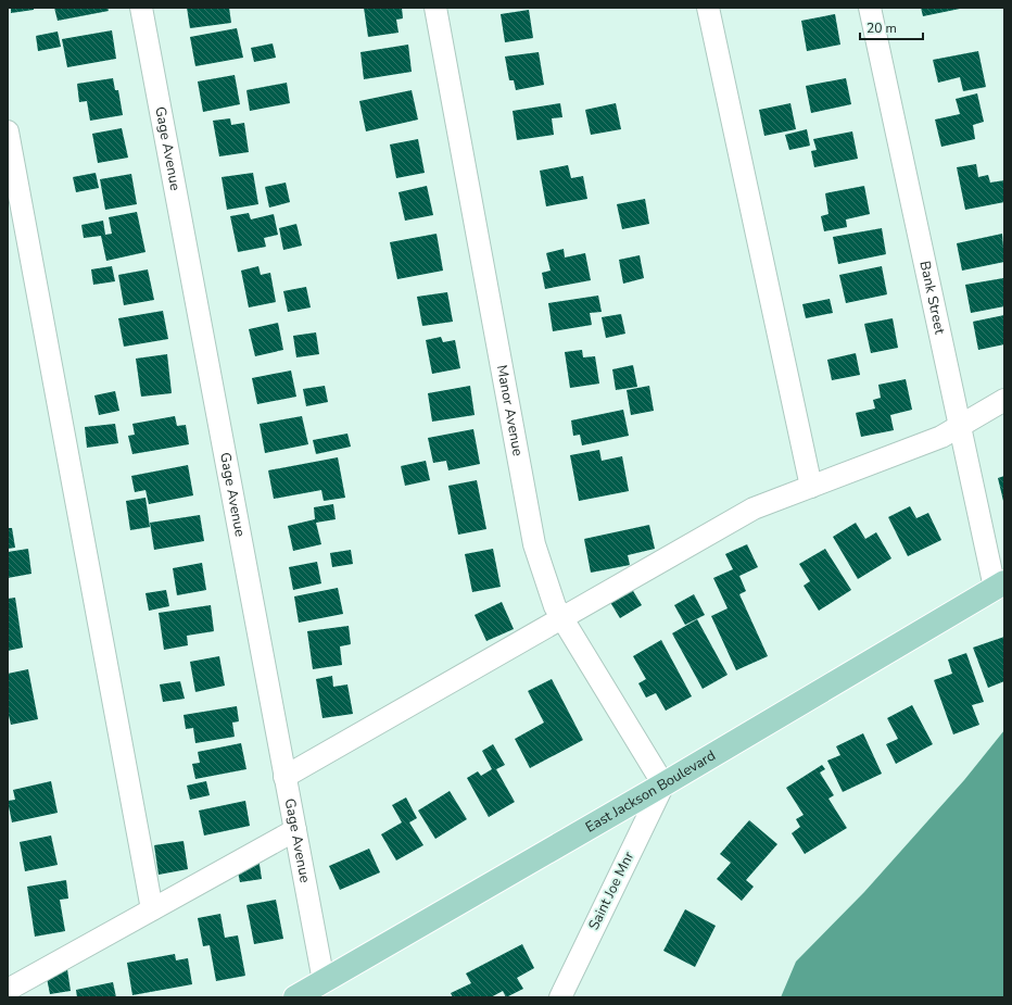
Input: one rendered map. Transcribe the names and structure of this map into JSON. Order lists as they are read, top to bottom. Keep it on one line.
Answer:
{"streets":{"main road":["East Jackson Boulevard"],"street":["Gage Avenue","Bank Street","Manor Avenue","Saint Joe Mnr"]},"crossings":[["Gage Avenue","East Jackson Boulevard"],["Bank Street","East Jackson Boulevard"],["Manor Avenue","East Jackson Boulevard"],["Manor Avenue","Saint Joe Mnr"],["East Jackson Boulevard","Saint Joe Mnr"]],"scale_bar":"20 m"}
